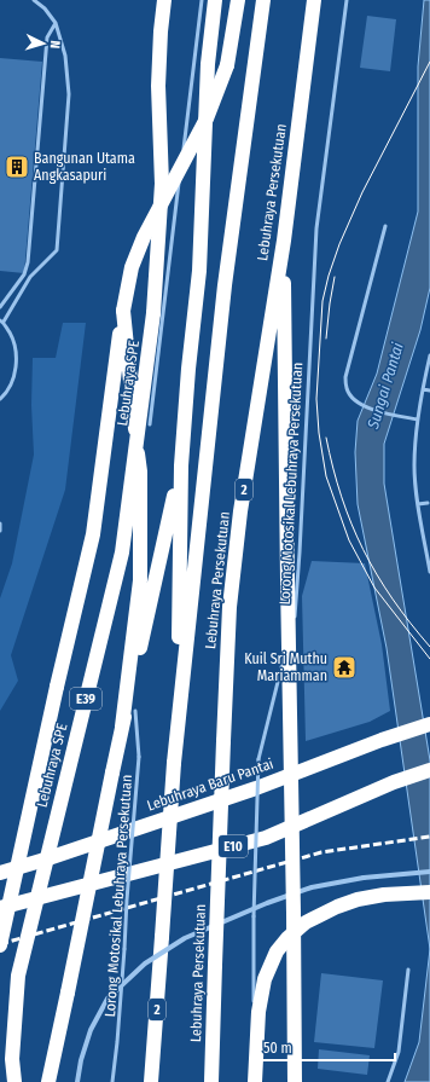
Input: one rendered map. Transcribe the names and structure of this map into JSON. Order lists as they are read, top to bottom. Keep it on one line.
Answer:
{"streets":{"highway":["Lebuhraya Persekutuan","Lebuhraya SPE","2","E39","Lebuhraya Baru Pantai","E10"],"lane":["Lorong Motosikal Lebuhraya Persekutuan"]},"water":["Sungai Pantai"],"places":{"building":["Bangunan Utama Angkasapuri"],"temple":["Kuil Sri Muthu Mariamman"]},"scale_bar":"50 m","north":"right"}
